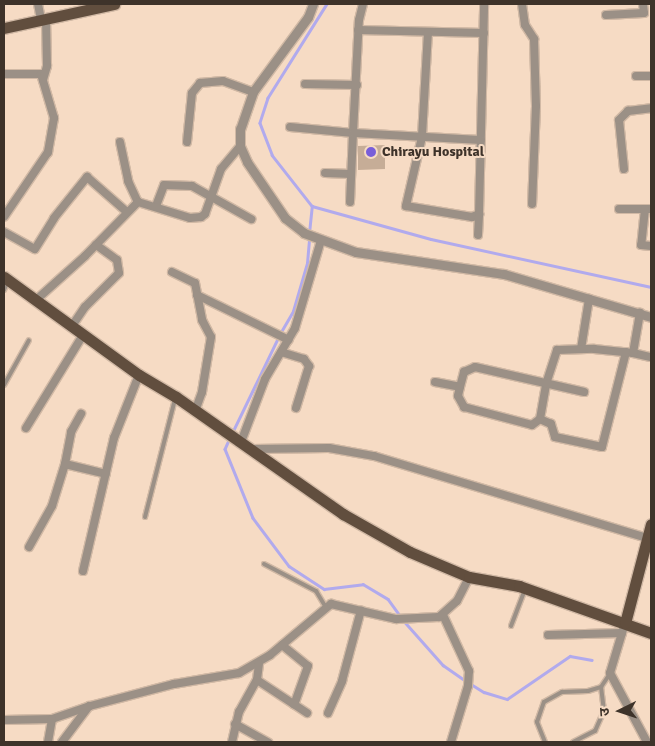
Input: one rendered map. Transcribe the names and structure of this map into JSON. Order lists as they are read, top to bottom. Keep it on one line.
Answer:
{"places":["Chirayu Hospital"],"north":"left"}
